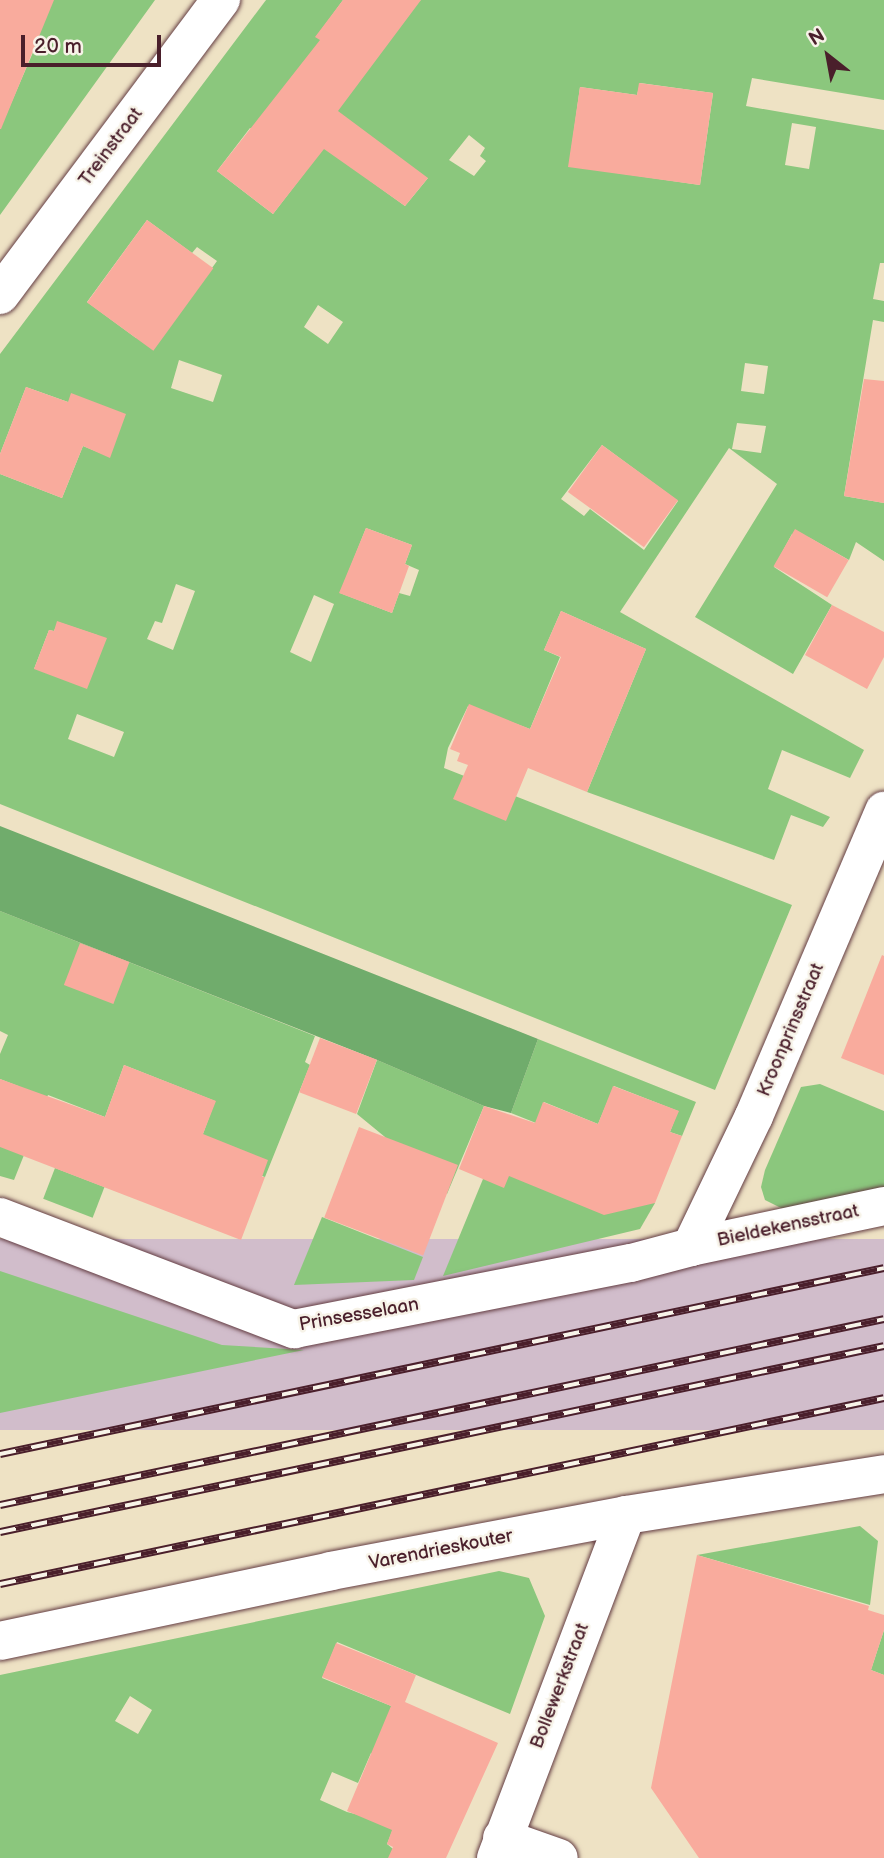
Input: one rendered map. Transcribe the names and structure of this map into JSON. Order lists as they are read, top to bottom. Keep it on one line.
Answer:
{"streets":{"street":["Treinstraat","Kroonprinsstraat","Bieldekensstraat","Prinsesselaan","Varendrieskouter","Bollewerkstraat"]},"crossings":[["Kroonprinsstraat","Bieldekensstraat"],["Kroonprinsstraat","Prinsesselaan"],["Bieldekensstraat","Prinsesselaan"],["Varendrieskouter","Bollewerkstraat"]],"scale_bar":"20 m","north":"top left"}
